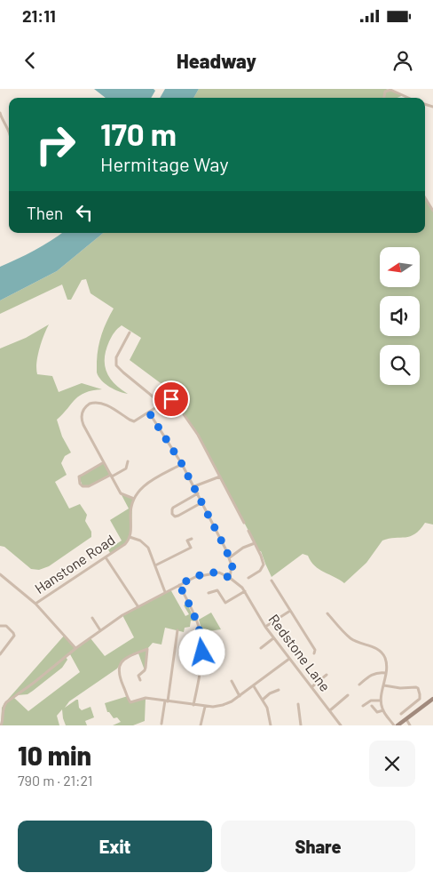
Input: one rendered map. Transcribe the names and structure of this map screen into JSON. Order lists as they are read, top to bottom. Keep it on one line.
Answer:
{"streets":{"street":["Hanstone Road","Redstone Lane"]},"north":"left","page":{"status":"21:11","header":"Headway","turn":["170 m","Hermitage Way"],"then":"Then","heading":["10 min","790 m · 21:21"],"buttons":["Exit","Share"]}}
